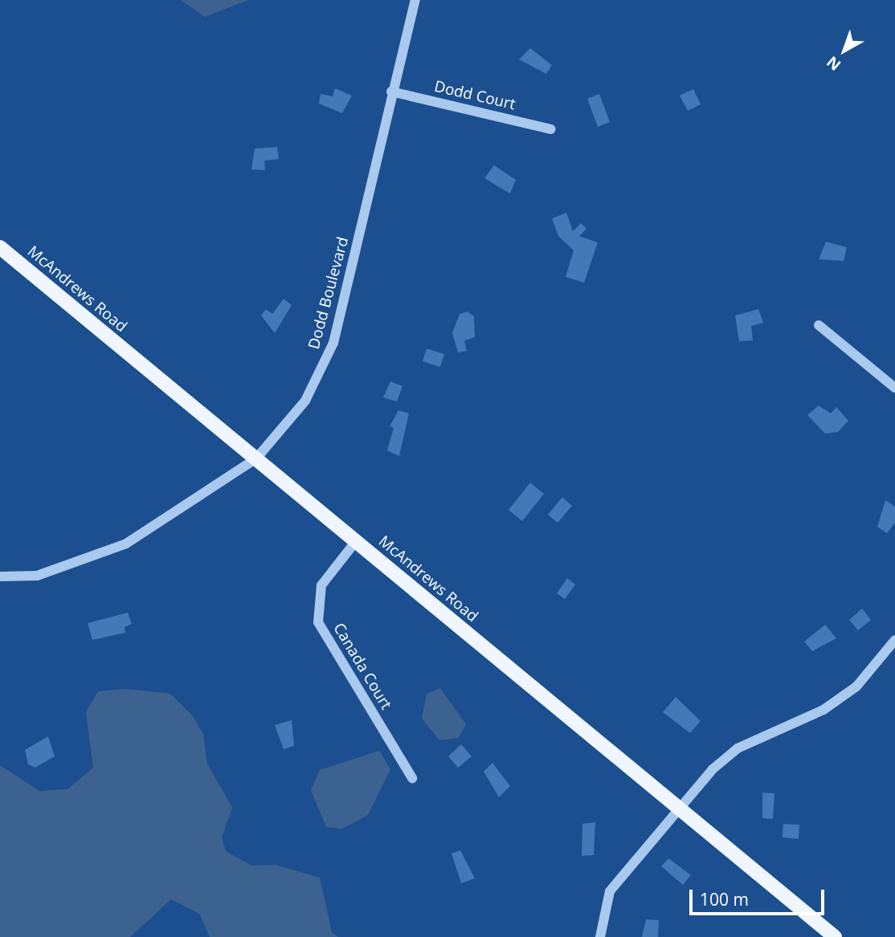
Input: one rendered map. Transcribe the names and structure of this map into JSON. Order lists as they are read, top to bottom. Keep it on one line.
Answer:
{"streets":{"main road":["McAndrews Road"],"street":["Dodd Court","Dodd Boulevard","Canada Court"]},"crossings":[["Dodd Court","Dodd Boulevard"],["McAndrews Road","Dodd Boulevard"],["McAndrews Road","Canada Court"]],"scale_bar":"100 m","north":"bottom left"}
